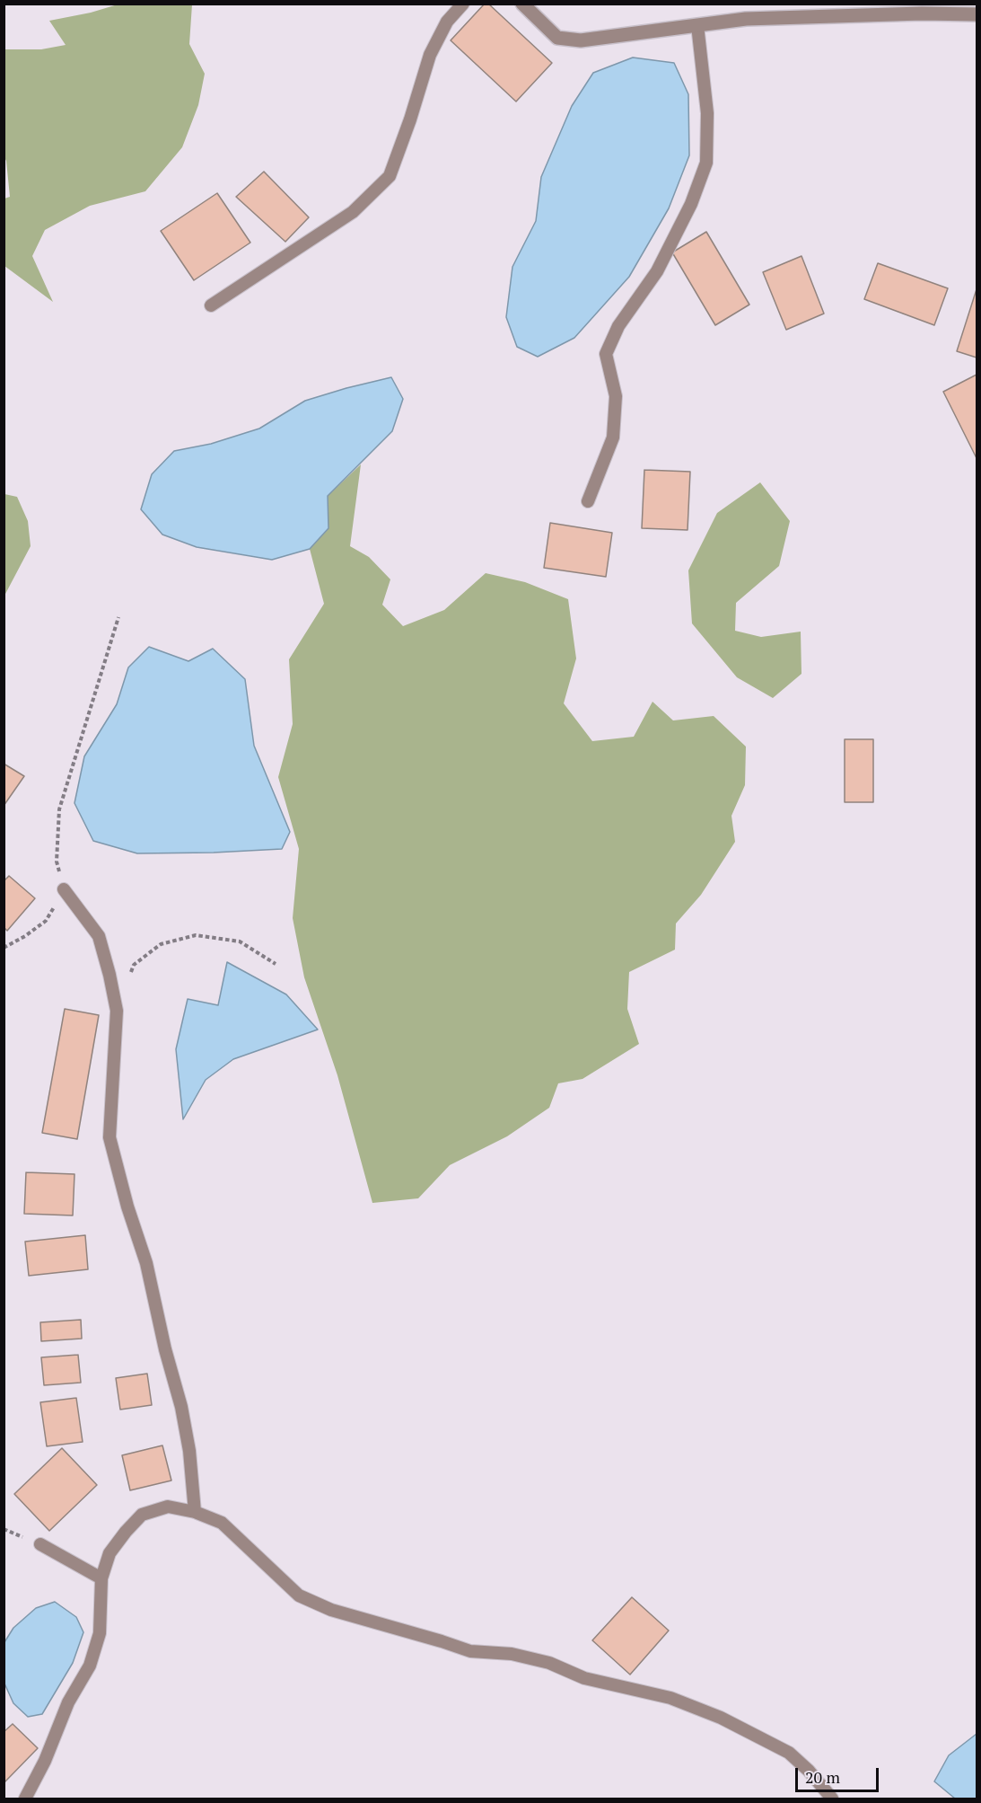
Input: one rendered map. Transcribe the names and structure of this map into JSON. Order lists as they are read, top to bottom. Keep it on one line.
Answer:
{"scale_bar":"20 m"}
